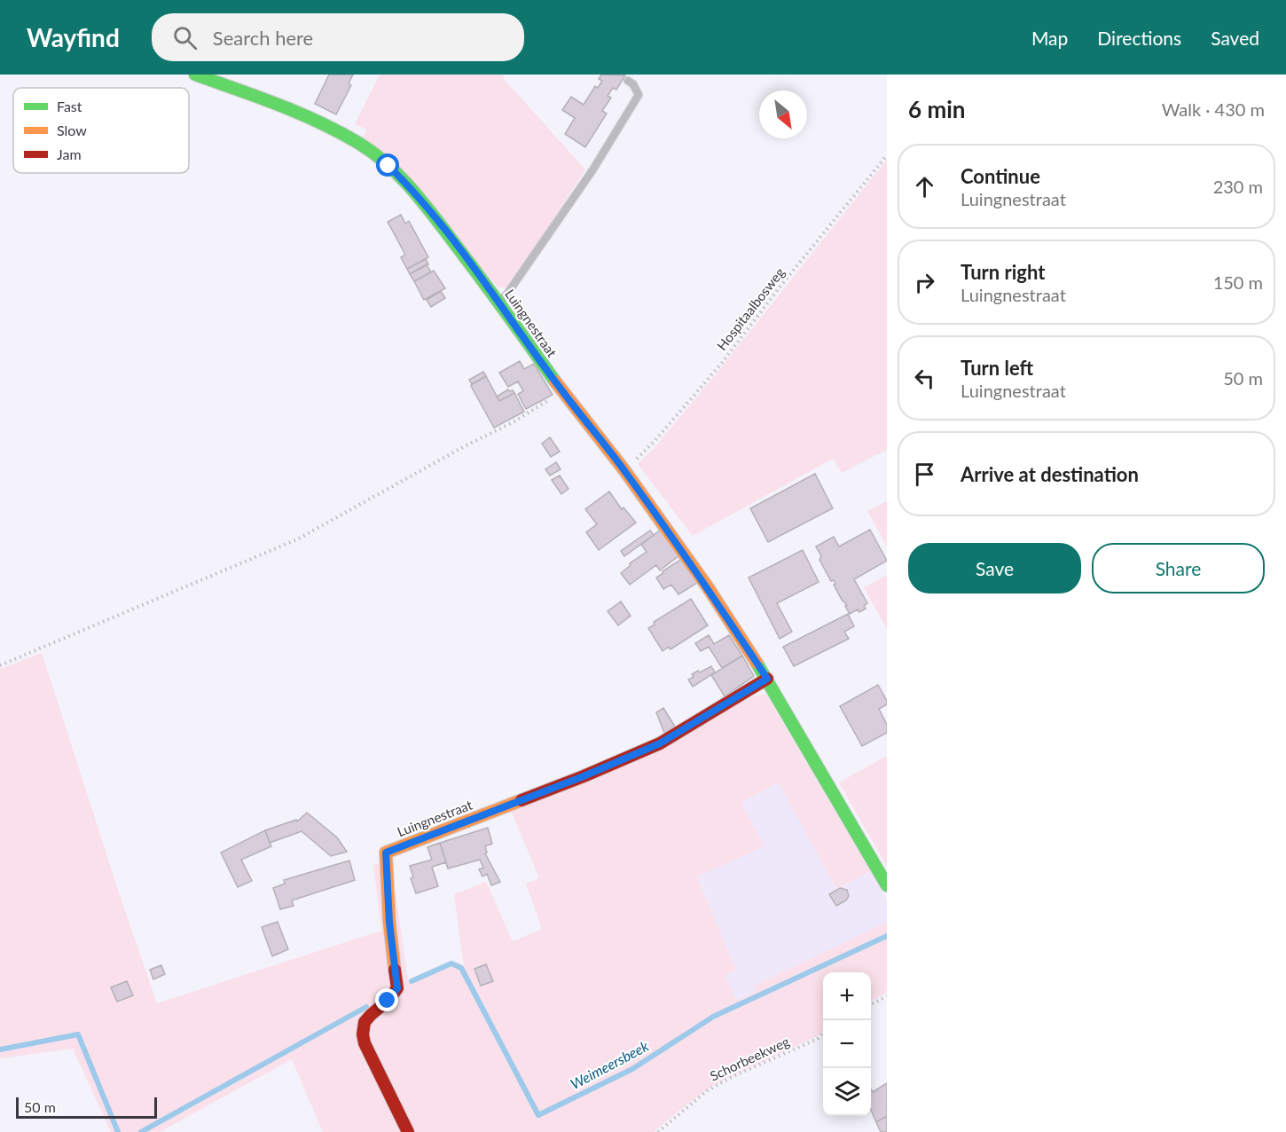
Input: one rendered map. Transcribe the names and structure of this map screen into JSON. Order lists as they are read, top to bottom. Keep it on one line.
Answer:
{"streets":{"street":["Luingnestraat"],"path":["Hospitaalbosweg","Schorbeekweg"]},"crossings":[["Hospitaalbosweg","Luingnestraat"]],"water":["Weimeersbeek"],"legend":["Fast","Slow","Jam"],"scale_bar":"50 m","north":"bottom right","page":{"header":"Wayfind","search":"Search here","nav":["Map","Directions","Saved"],"heading":["6 min","Walk · 430 m"],"list":[["Continue","Luingnestraat","230 m"],["Turn right","Luingnestraat","150 m"],["Turn left","Luingnestraat","50 m"],"Arrive at destination"],"buttons":["Save","Share"],"map_buttons":["+","−"],"scale":"50 m"}}
